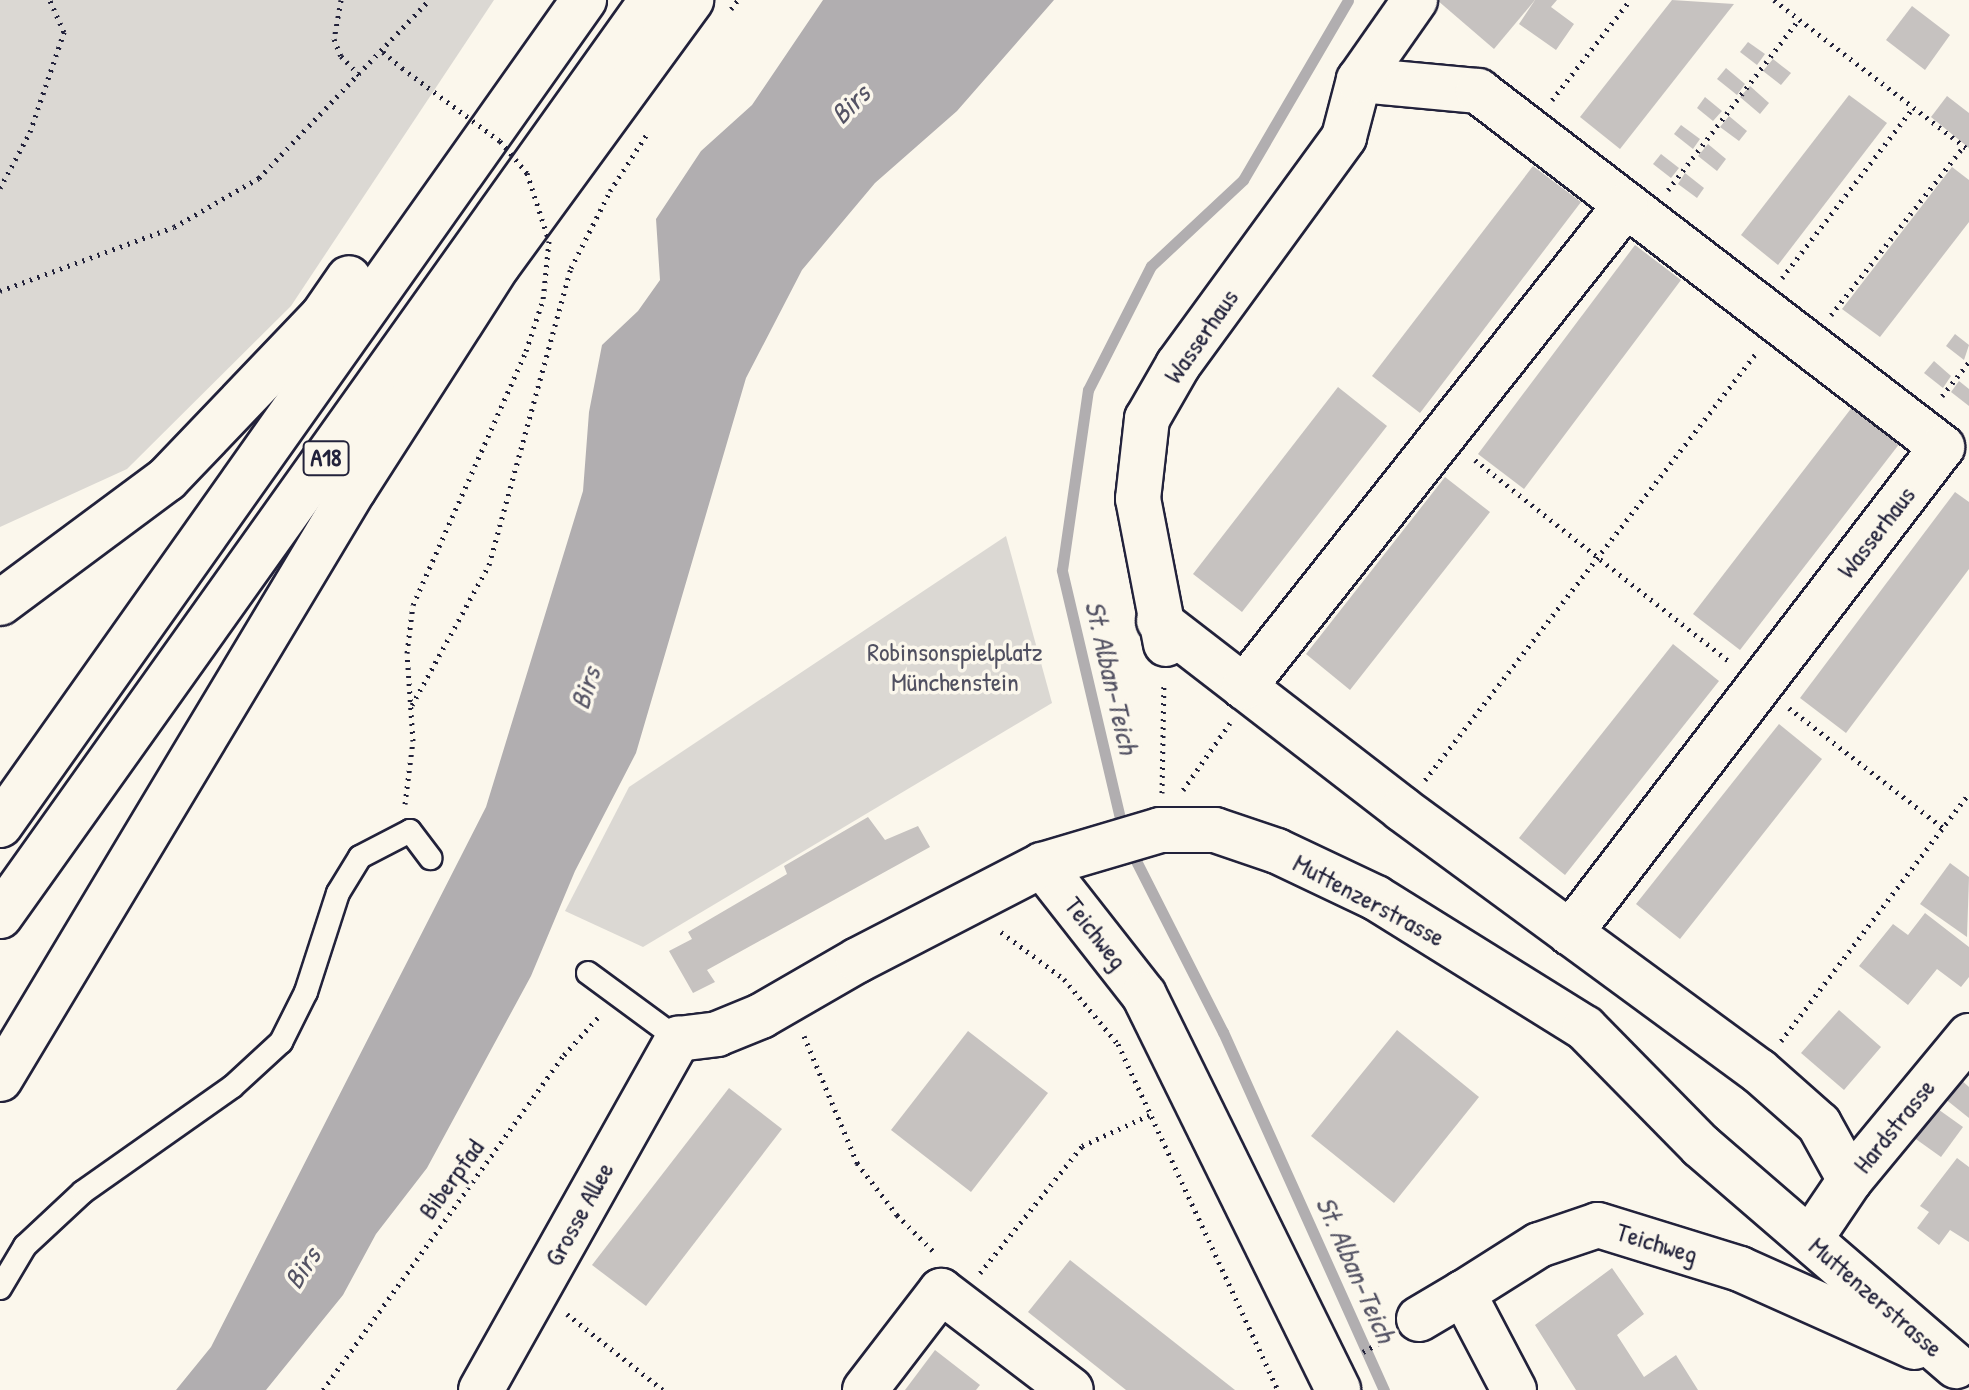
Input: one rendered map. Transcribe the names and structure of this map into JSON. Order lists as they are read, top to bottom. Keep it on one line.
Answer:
{"streets":{"main road":["Wasserhaus","A18","Muttenzerstrasse","Teichweg","Hardstrasse","Grosse Allee"],"path":["Biberpfad"]},"crossings":[["Muttenzerstrasse","Teichweg"],["Muttenzerstrasse","Grosse Allee"]],"water":["Birs","St. Alban-Teich"],"parks":["Robinsonspielplatz Münchenstein"]}
